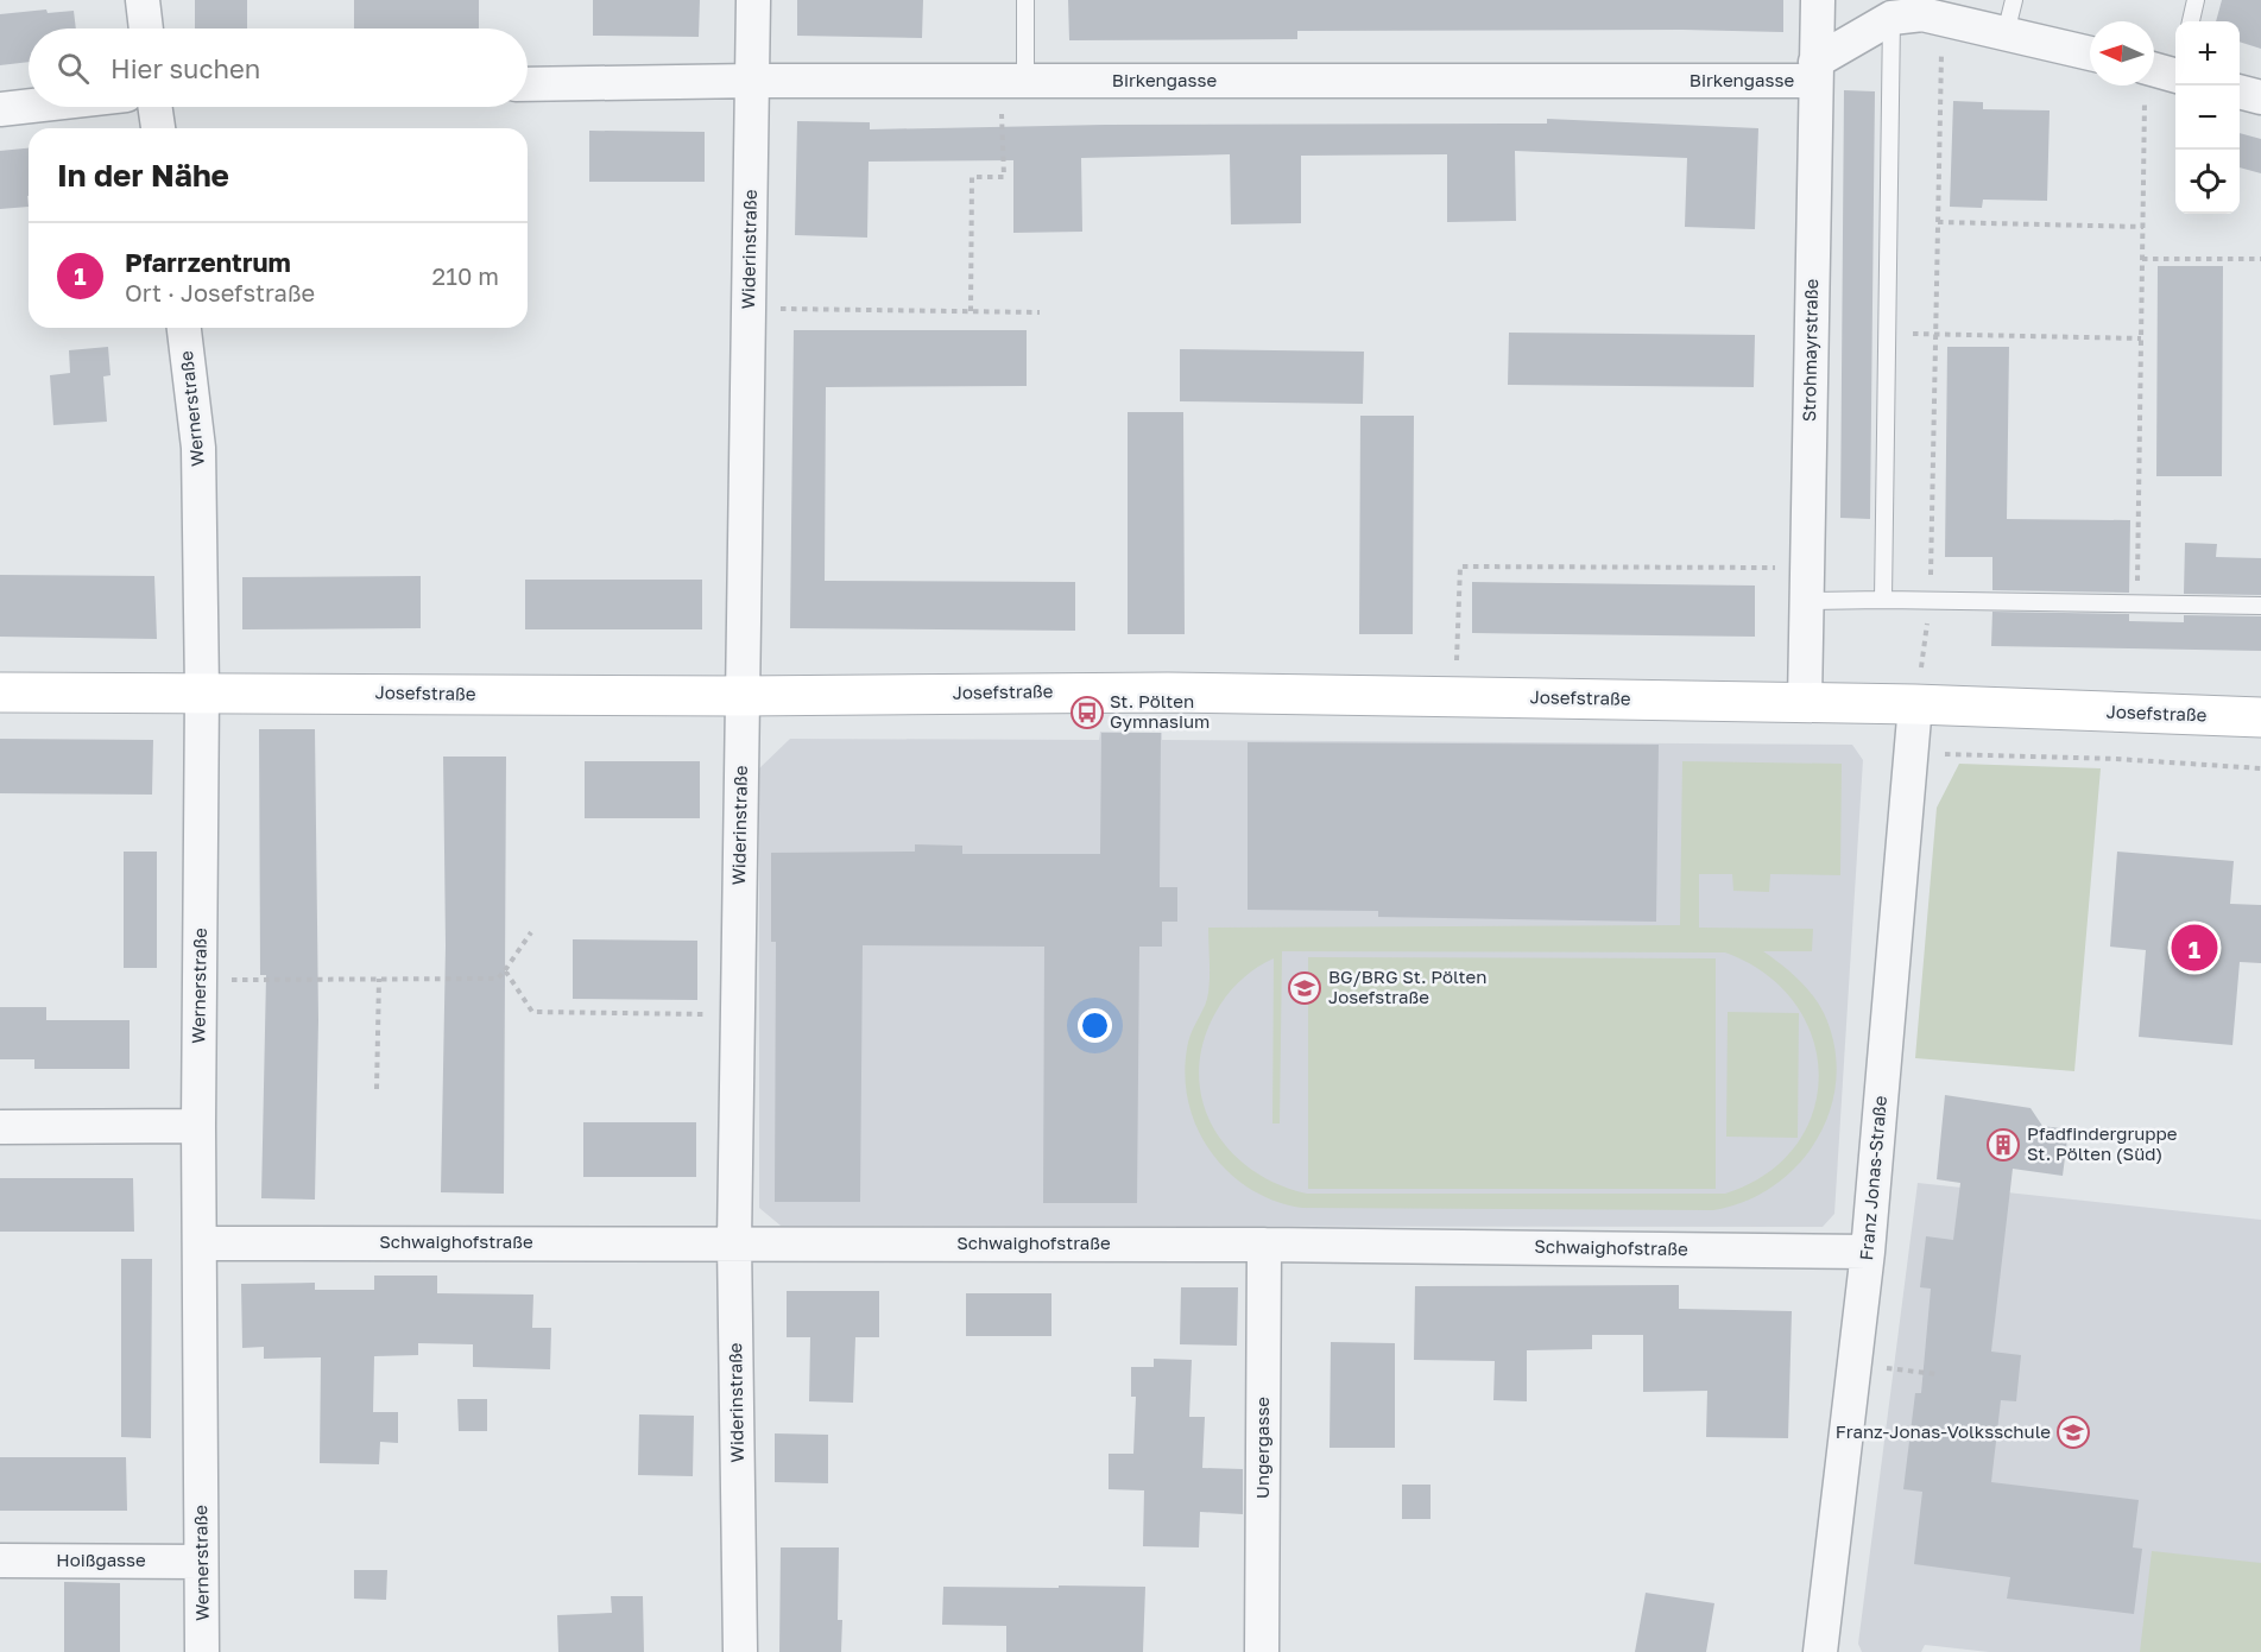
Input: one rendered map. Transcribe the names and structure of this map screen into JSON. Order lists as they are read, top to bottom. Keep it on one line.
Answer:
{"streets":{"street":["Birkengasse","Widerinstraße","Strohmayrstraße","Wernerstraße","Josefstraße","Franz Jonas-Straße","Schwaighofstraße","Ungergasse","Hoißgasse"]},"crossings":[["Birkengasse","Widerinstraße"],["Birkengasse","Strohmayrstraße"],["Widerinstraße","Josefstraße"],["Widerinstraße","Schwaighofstraße"],["Strohmayrstraße","Josefstraße"],["Wernerstraße","Josefstraße"],["Wernerstraße","Schwaighofstraße"],["Wernerstraße","Hoißgasse"],["Josefstraße","Franz Jonas-Straße"],["Franz Jonas-Straße","Schwaighofstraße"],["Schwaighofstraße","Ungergasse"]],"places":{"bus stop":["St. Pölten Gymnasium"],"school or university":["BG/BRG St. Pölten Josefstraße","Franz-Jonas-Volksschule"],"building":["Pfadfindergruppe St. Pölten (Süd)"]},"north":"left","page":{"map_buttons":["+","−"],"search":"Hier suchen","heading":"In der Nähe","list":[{"mark":"1","name":"Pfarrzentrum","note":"Ort · Josefstraße","value":"210 m"}],"pins":"1"}}
